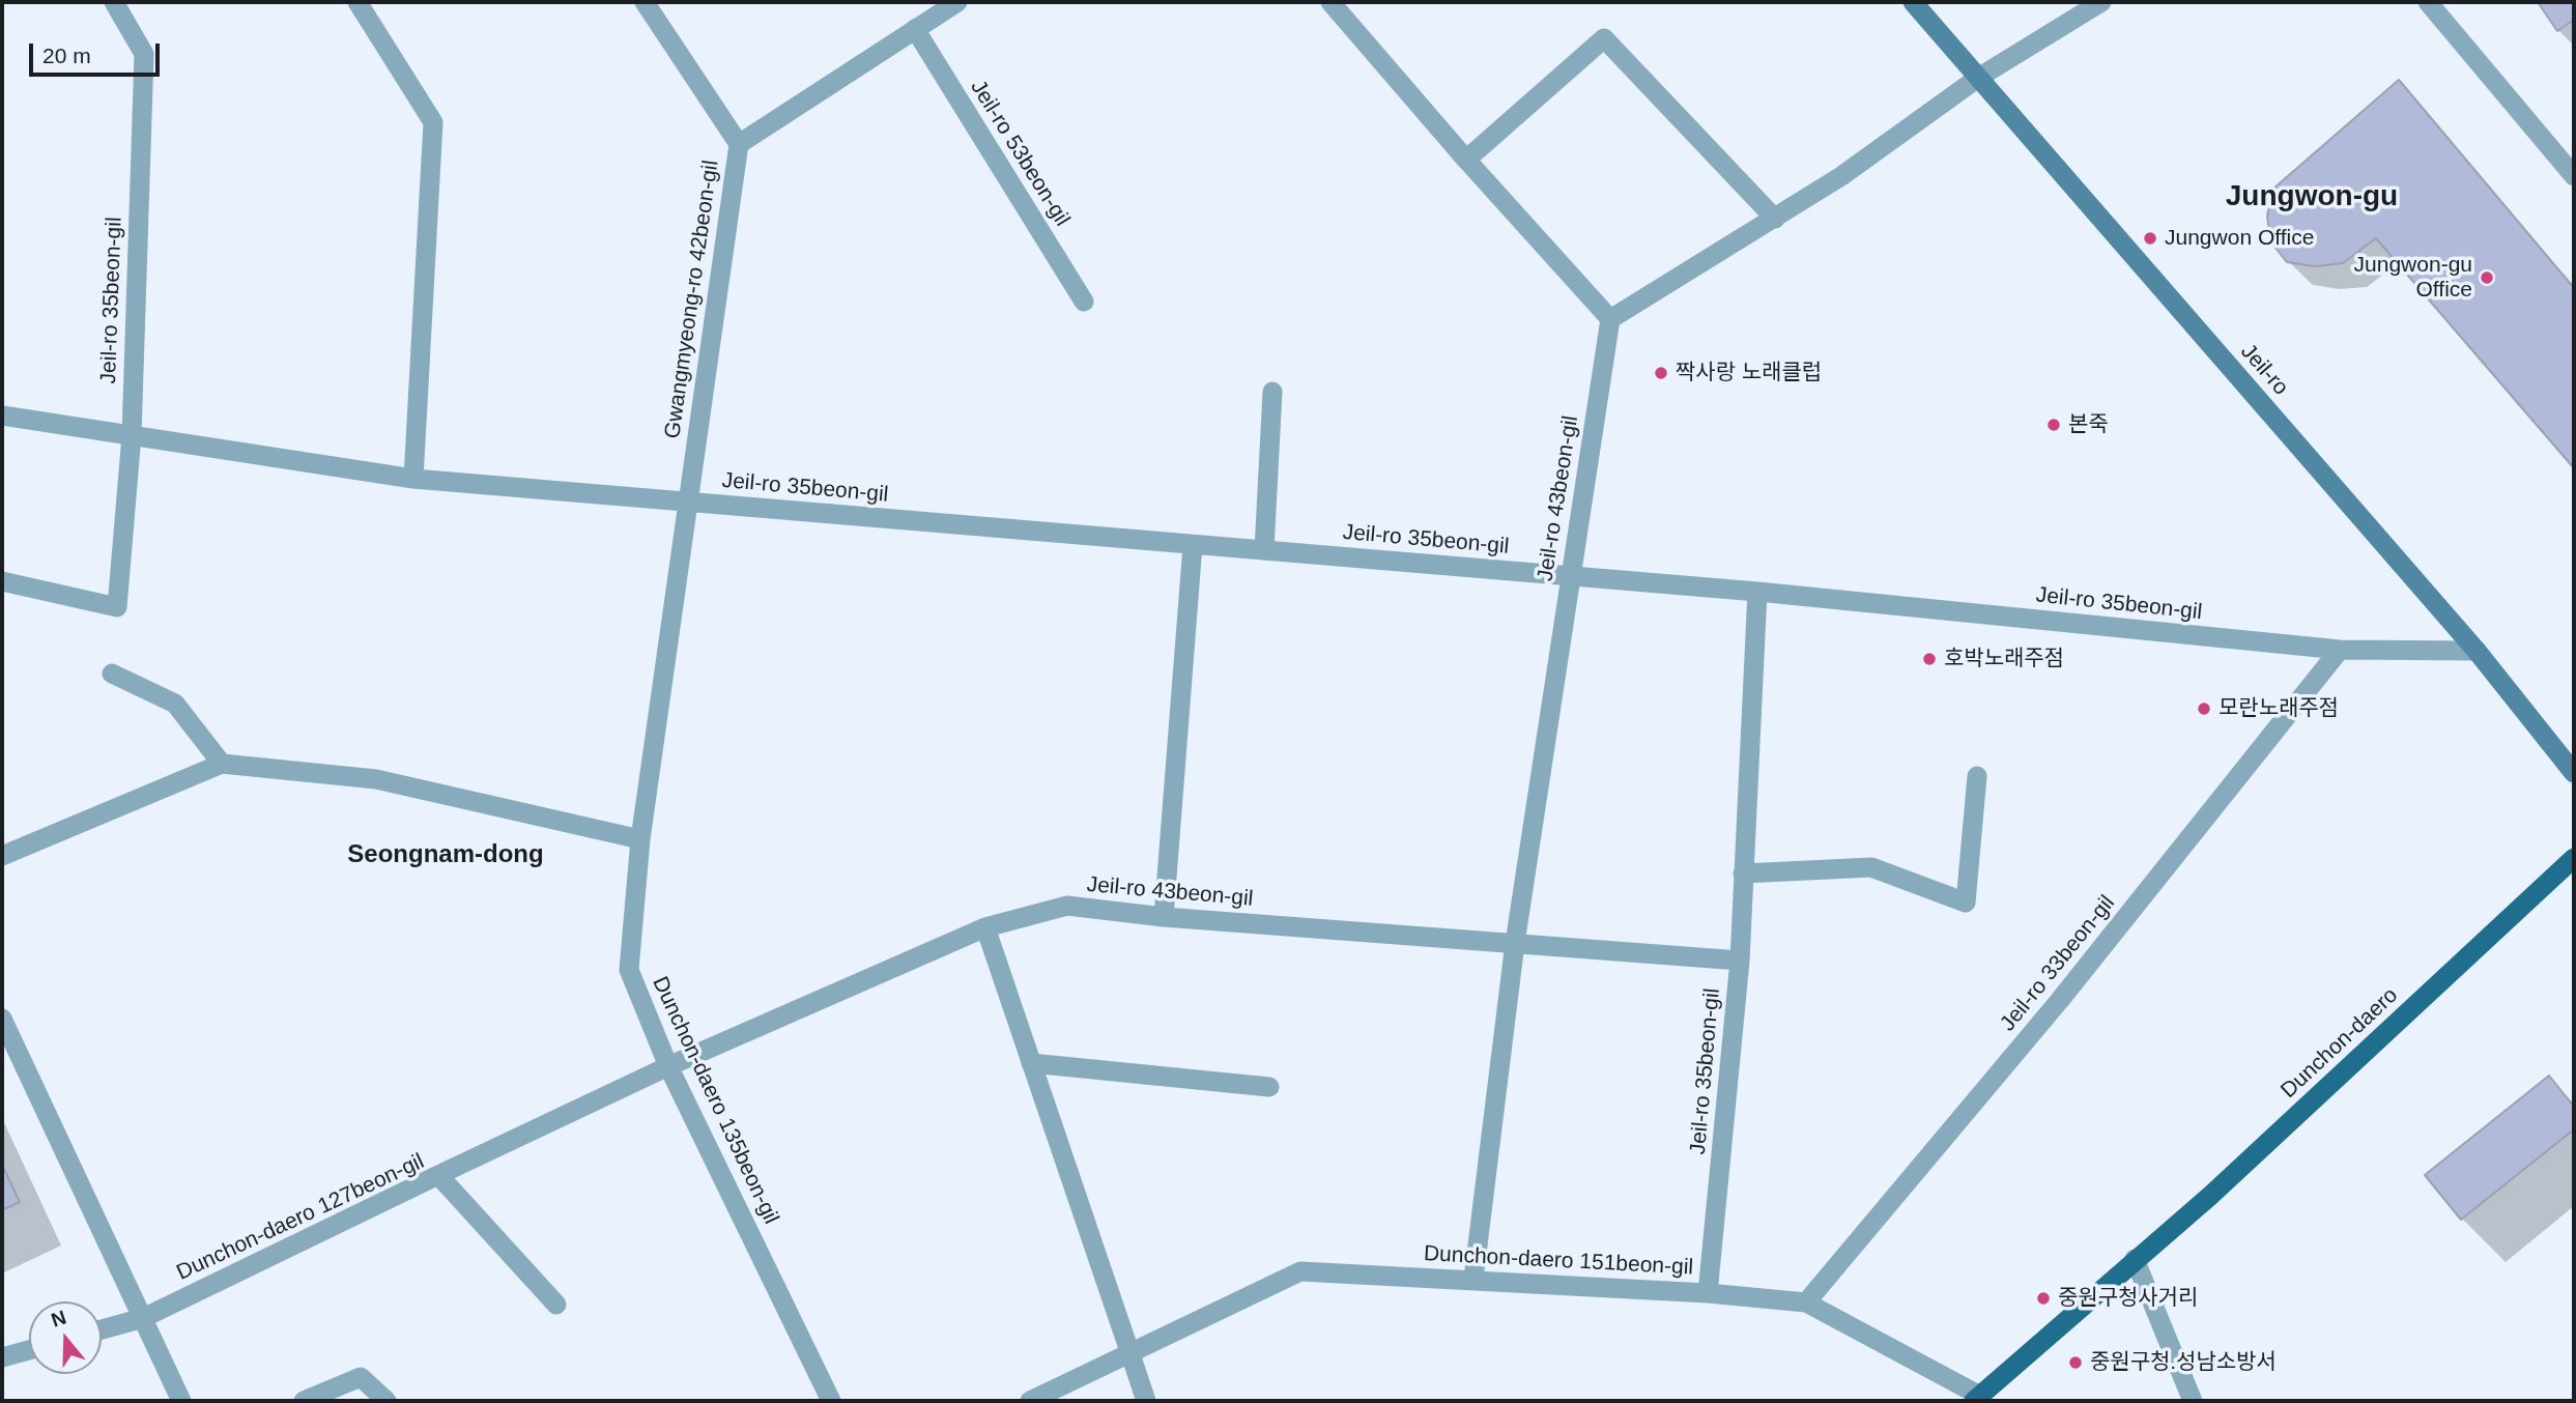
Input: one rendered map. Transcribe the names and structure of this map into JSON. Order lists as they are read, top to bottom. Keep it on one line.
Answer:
{"streets":{"main road":["Jeil-ro","Dunchon-daero"],"street":["Jeil-ro 53beon-gil","Gwangmyeong-ro 42beon-gil","Jeil-ro 35beon-gil","Jeil-ro 43beon-gil","Jeil-ro 33beon-gil","Dunchon-daero 135beon-gil","Dunchon-daero 127beon-gil","Dunchon-daero 151beon-gil"]},"crossings":[["Gwangmyeong-ro 42beon-gil","Jeil-ro 35beon-gil"],["Gwangmyeong-ro 42beon-gil","Dunchon-daero 135beon-gil"],["Jeil-ro 35beon-gil","Jeil-ro"],["Jeil-ro 35beon-gil","Jeil-ro 43beon-gil"],["Jeil-ro 35beon-gil","Jeil-ro 33beon-gil"],["Jeil-ro 35beon-gil","Dunchon-daero 135beon-gil"],["Jeil-ro 35beon-gil","Dunchon-daero 151beon-gil"],["Jeil-ro 43beon-gil","Dunchon-daero 135beon-gil"],["Jeil-ro 43beon-gil","Dunchon-daero 127beon-gil"],["Jeil-ro 43beon-gil","Dunchon-daero 151beon-gil"],["Jeil-ro 33beon-gil","Dunchon-daero 151beon-gil"],["Dunchon-daero","Dunchon-daero 151beon-gil"]],"districts":["Jungwon-gu","Seongnam-dong"],"places":["Jungwon Office","Jungwon-gu Office","짝사랑 노래클럽","본죽","호박노래주점","모란노래주점","중원구청사거리","중원구청.성남소방서"],"scale_bar":"20 m","north":"top"}
